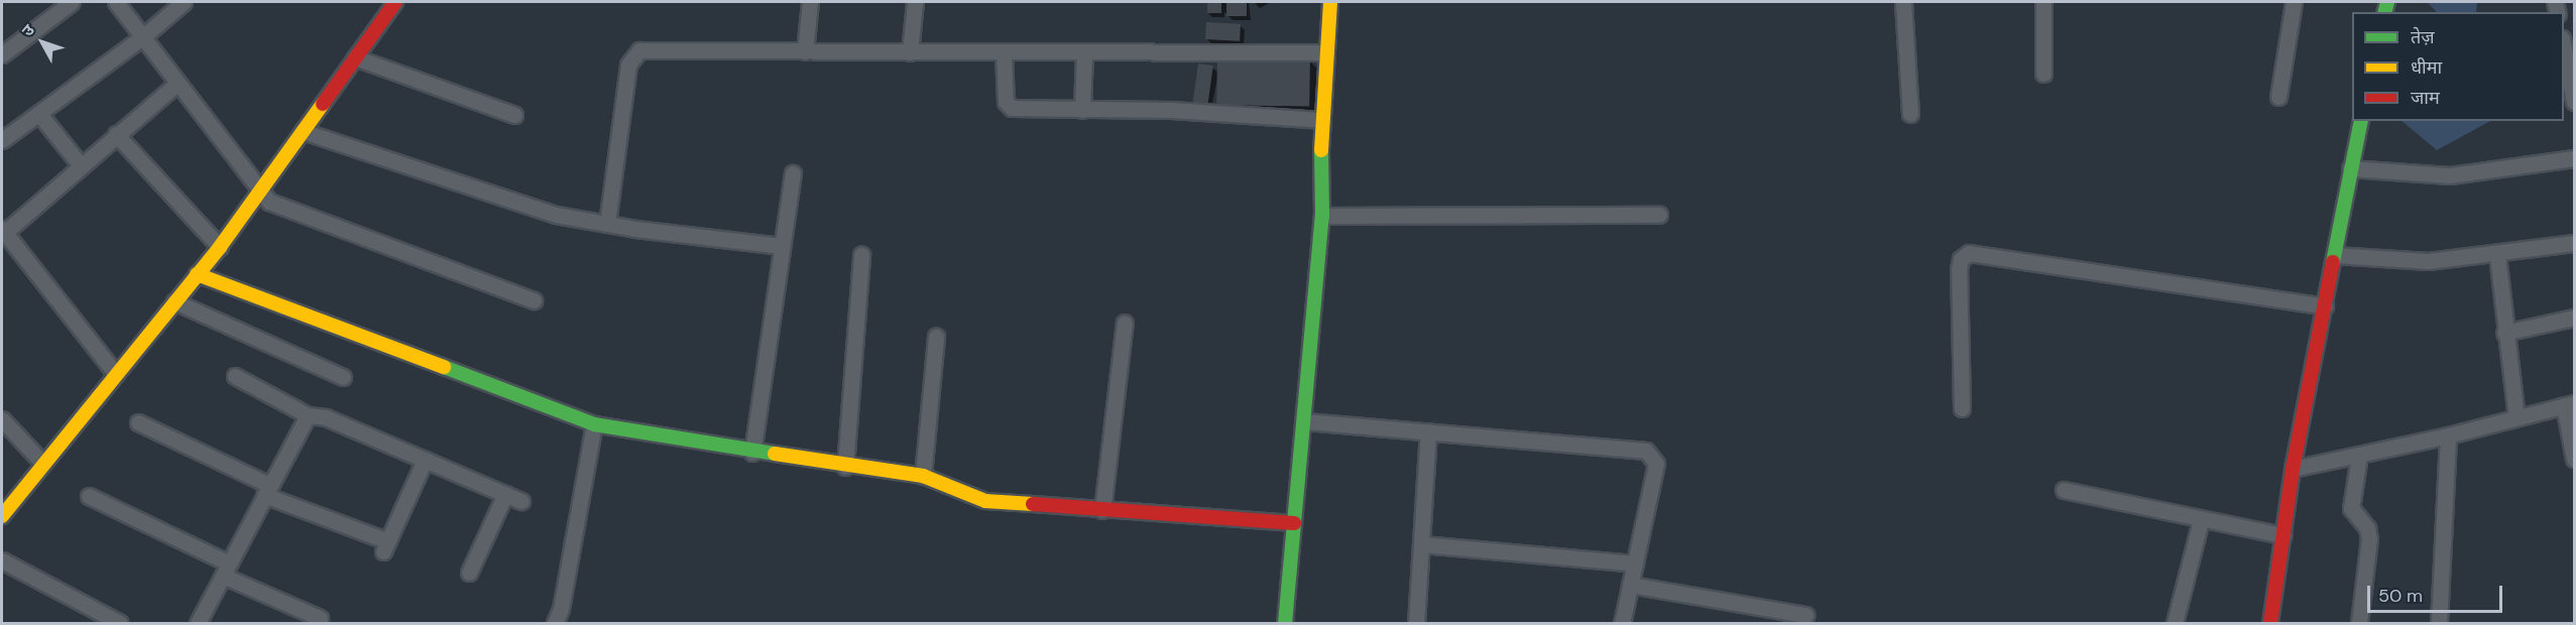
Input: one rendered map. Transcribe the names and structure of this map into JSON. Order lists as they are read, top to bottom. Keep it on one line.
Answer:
{"legend":["तेज़","धीमा","जाम"],"scale_bar":"50 m","north":"top left"}
